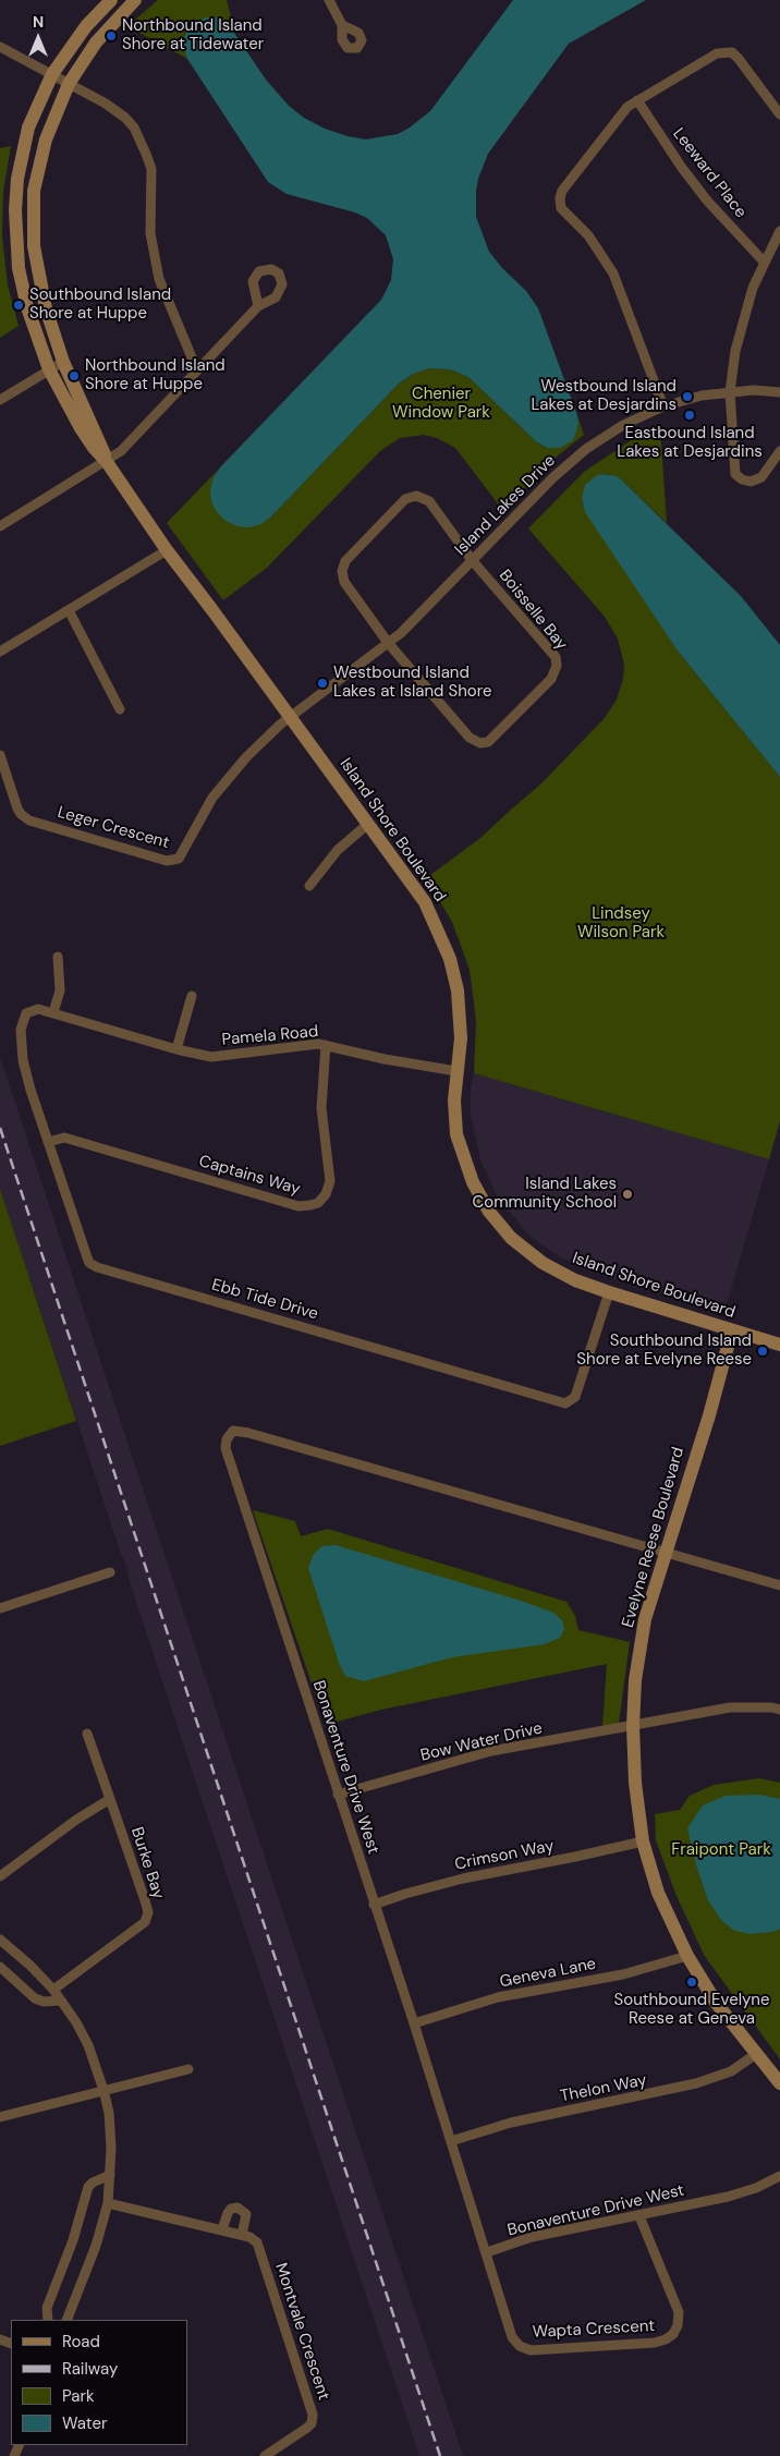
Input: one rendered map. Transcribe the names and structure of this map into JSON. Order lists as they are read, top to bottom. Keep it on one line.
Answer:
{"streets":{"street":["Leeward Place","Island Lakes Drive","Boisselle Bay","Leger Crescent","Island Shore Boulevard","Pamela Road","Captains Way","Ebb Tide Drive","Evelyne Reese Boulevard","Bow Water Drive","Bonaventure Drive West","Crimson Way","Burke Bay","Geneva Lane","Thelon Way","Wapta Crescent","Montvale Crescent"]},"crossings":[["Island Lakes Drive","Boisselle Bay"],["Island Lakes Drive","Leger Crescent"],["Island Lakes Drive","Island Shore Boulevard"],["Leger Crescent","Island Shore Boulevard"],["Island Shore Boulevard","Pamela Road"],["Island Shore Boulevard","Ebb Tide Drive"],["Island Shore Boulevard","Evelyne Reese Boulevard"],["Pamela Road","Captains Way"],["Pamela Road","Ebb Tide Drive"],["Captains Way","Ebb Tide Drive"],["Evelyne Reese Boulevard","Bow Water Drive"],["Evelyne Reese Boulevard","Bonaventure Drive West"],["Evelyne Reese Boulevard","Crimson Way"],["Evelyne Reese Boulevard","Geneva Lane"],["Evelyne Reese Boulevard","Thelon Way"],["Bow Water Drive","Bonaventure Drive West"],["Bonaventure Drive West","Crimson Way"],["Bonaventure Drive West","Geneva Lane"],["Bonaventure Drive West","Thelon Way"],["Bonaventure Drive West","Wapta Crescent"]],"parks":["Chenier Window Park","Lindsey Wilson Park","Fraipont Park"],"places":["Northbound Island Shore at Tidewater","Southbound Island Shore at Huppe","Northbound Island Shore at Huppe","Westbound Island Lakes at Desjardins","Eastbound Island Lakes at Desjardins","Westbound Island Lakes at Island Shore","Island Lakes Community School","Southbound Island Shore at Evelyne Reese","Southbound Evelyne Reese at Geneva"],"legend":["Road","Railway","Park","Water"],"north":"top"}
